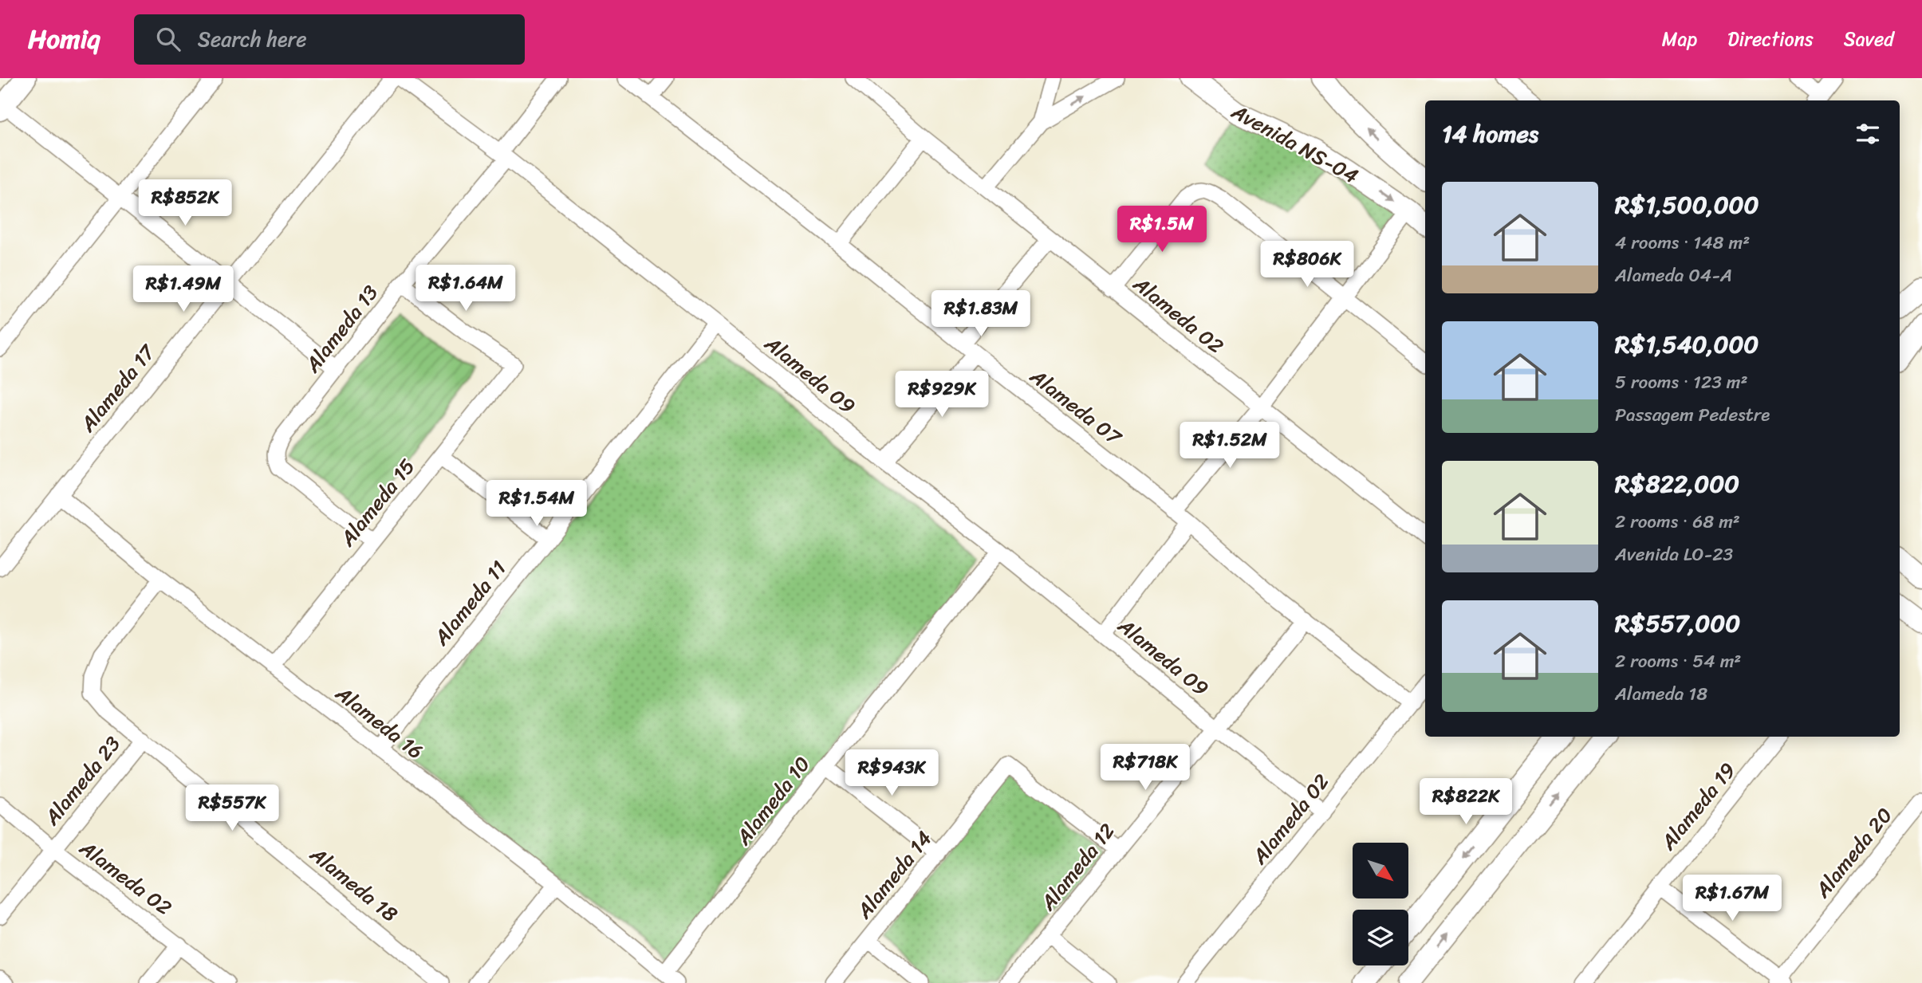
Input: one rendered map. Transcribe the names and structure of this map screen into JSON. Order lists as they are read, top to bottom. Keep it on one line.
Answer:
{"streets":{"street":["Avenida NS-04","Alameda 02","Alameda 13","Alameda 09","Alameda 17","Alameda 07","Alameda 15","Alameda 11","Alameda 16","Alameda 23","Alameda 10","Alameda 19","Alameda 20","Alameda 12","Alameda 14","Alameda 18"]},"crossings":[["Alameda 02","Alameda 09"],["Alameda 02","Alameda 07"],["Alameda 02","Alameda 23"],["Alameda 13","Alameda 09"],["Alameda 13","Alameda 15"],["Alameda 09","Alameda 11"],["Alameda 09","Alameda 10"],["Alameda 09","Alameda 12"],["Alameda 17","Alameda 16"],["Alameda 07","Alameda 12"],["Alameda 15","Alameda 16"],["Alameda 11","Alameda 16"],["Alameda 16","Alameda 10"],["Alameda 16","Alameda 18"],["Alameda 23","Alameda 18"],["Alameda 12","Alameda 14"]],"north":"bottom right","page":{"header":"Homiq","search":"Search here","nav":["Map","Directions","Saved"],"heading":"14 homes","list":[{"name":"R$1,500,000","note":"4 rooms · 148 m² · Alameda 04-A"},{"name":"R$1,540,000","note":"5 rooms · 123 m² · Passagem Pedestre"},{"name":"R$822,000","note":"2 rooms · 68 m² · Avenida LO-23"},{"name":"R$557,000","note":"2 rooms · 54 m² · Alameda 18"}],"price":["R$852K","R$1.5M","R$806K","R$1.64M","R$1.49M","R$1.83M","R$929K","R$1.52M","R$1.54M","R$718K","R$943K","R$822K","R$557K","R$1.67M"]}}
